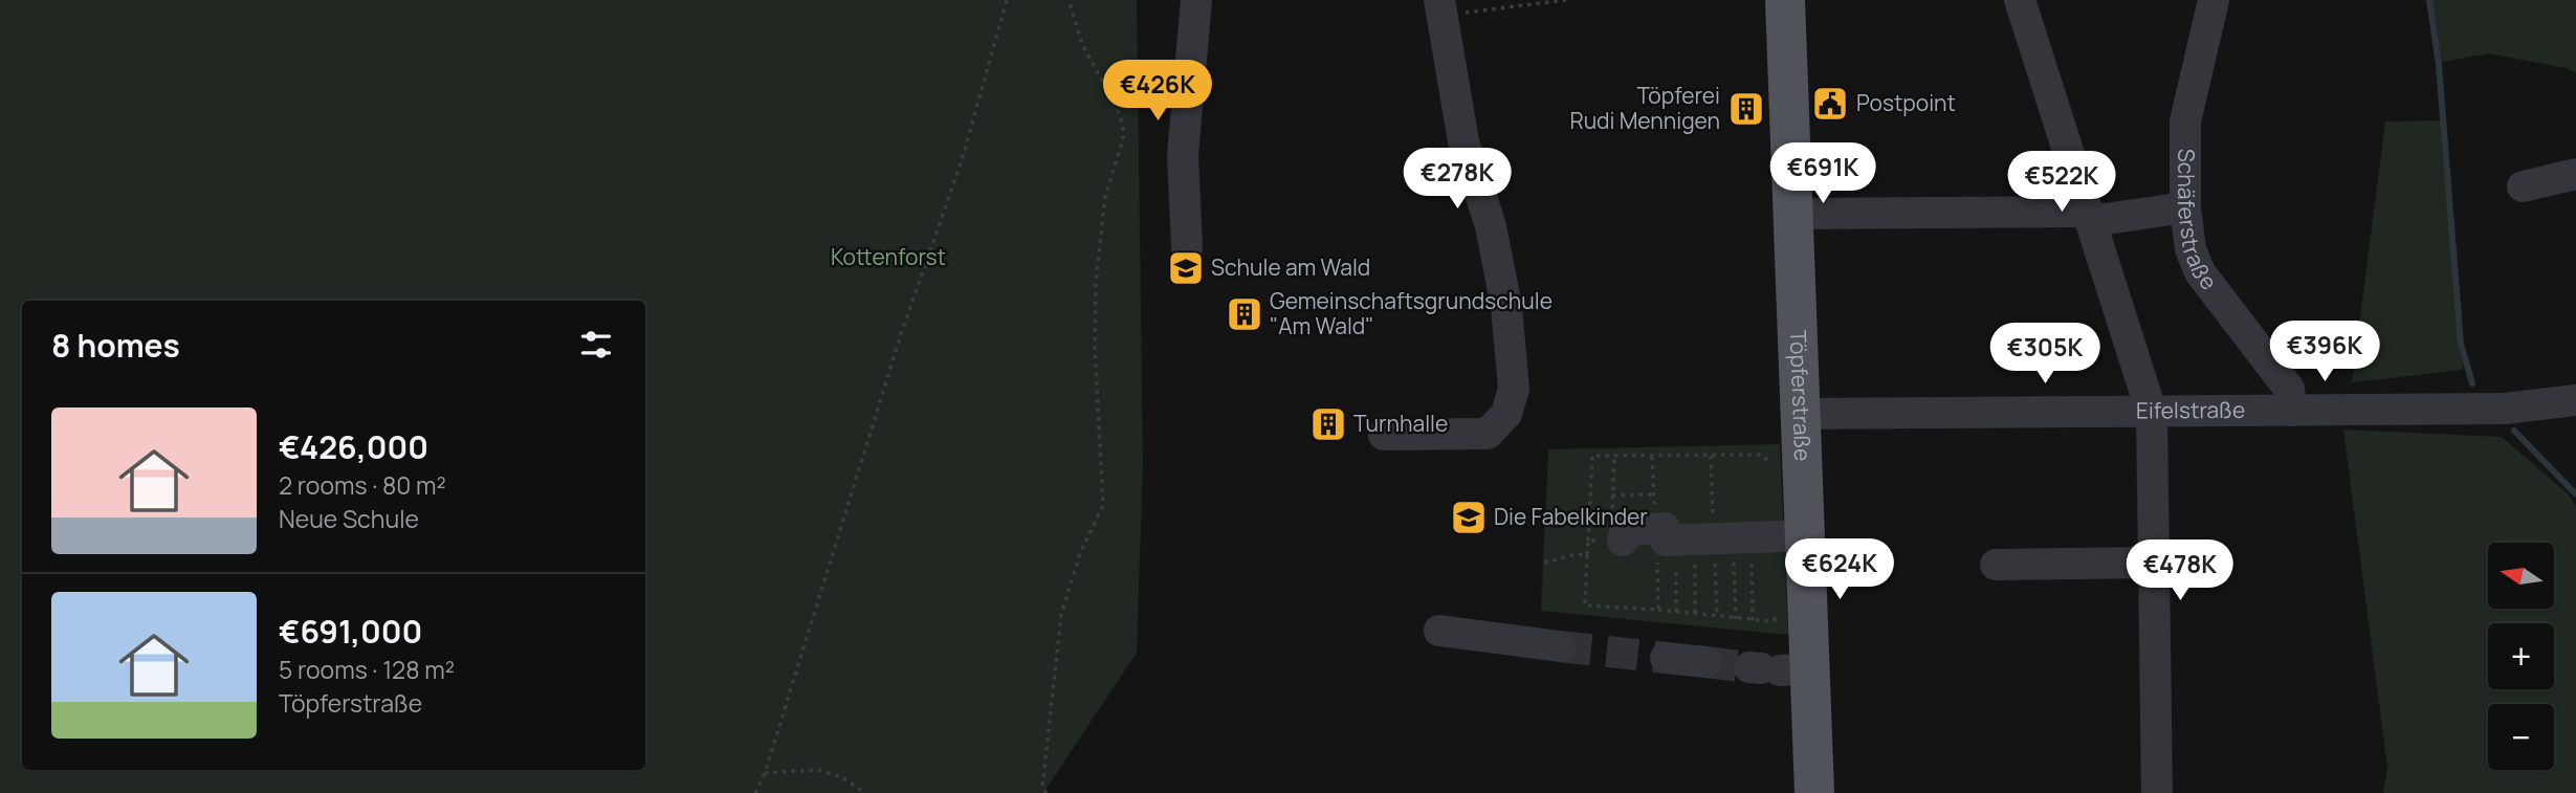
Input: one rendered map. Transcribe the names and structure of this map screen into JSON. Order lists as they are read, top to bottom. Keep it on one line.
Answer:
{"streets":{"main road":["Töpferstraße"],"street":["Schäferstraße","Eifelstraße"]},"crossings":[["Schäferstraße","Eifelstraße"],["Töpferstraße","Eifelstraße"]],"parks":["Kottenforst"],"places":{"public building":["Postpoint"],"building":["Töpferei Rudi Mennigen","Gemeinschaftsgrundschule \"Am Wald\"","Turnhalle"],"school or university":["Schule am Wald","Die Fabelkinder"]},"north":"left","page":{"price":["€426K","€691K","€278K","€522K","€396K","€305K","€624K","€478K"],"heading":"8 homes","list":[{"name":"€426,000","note":"2 rooms · 80 m² · Neue Schule"},{"name":"€691,000","note":"5 rooms · 128 m² · Töpferstraße"}],"map_buttons":["+","−"]}}
